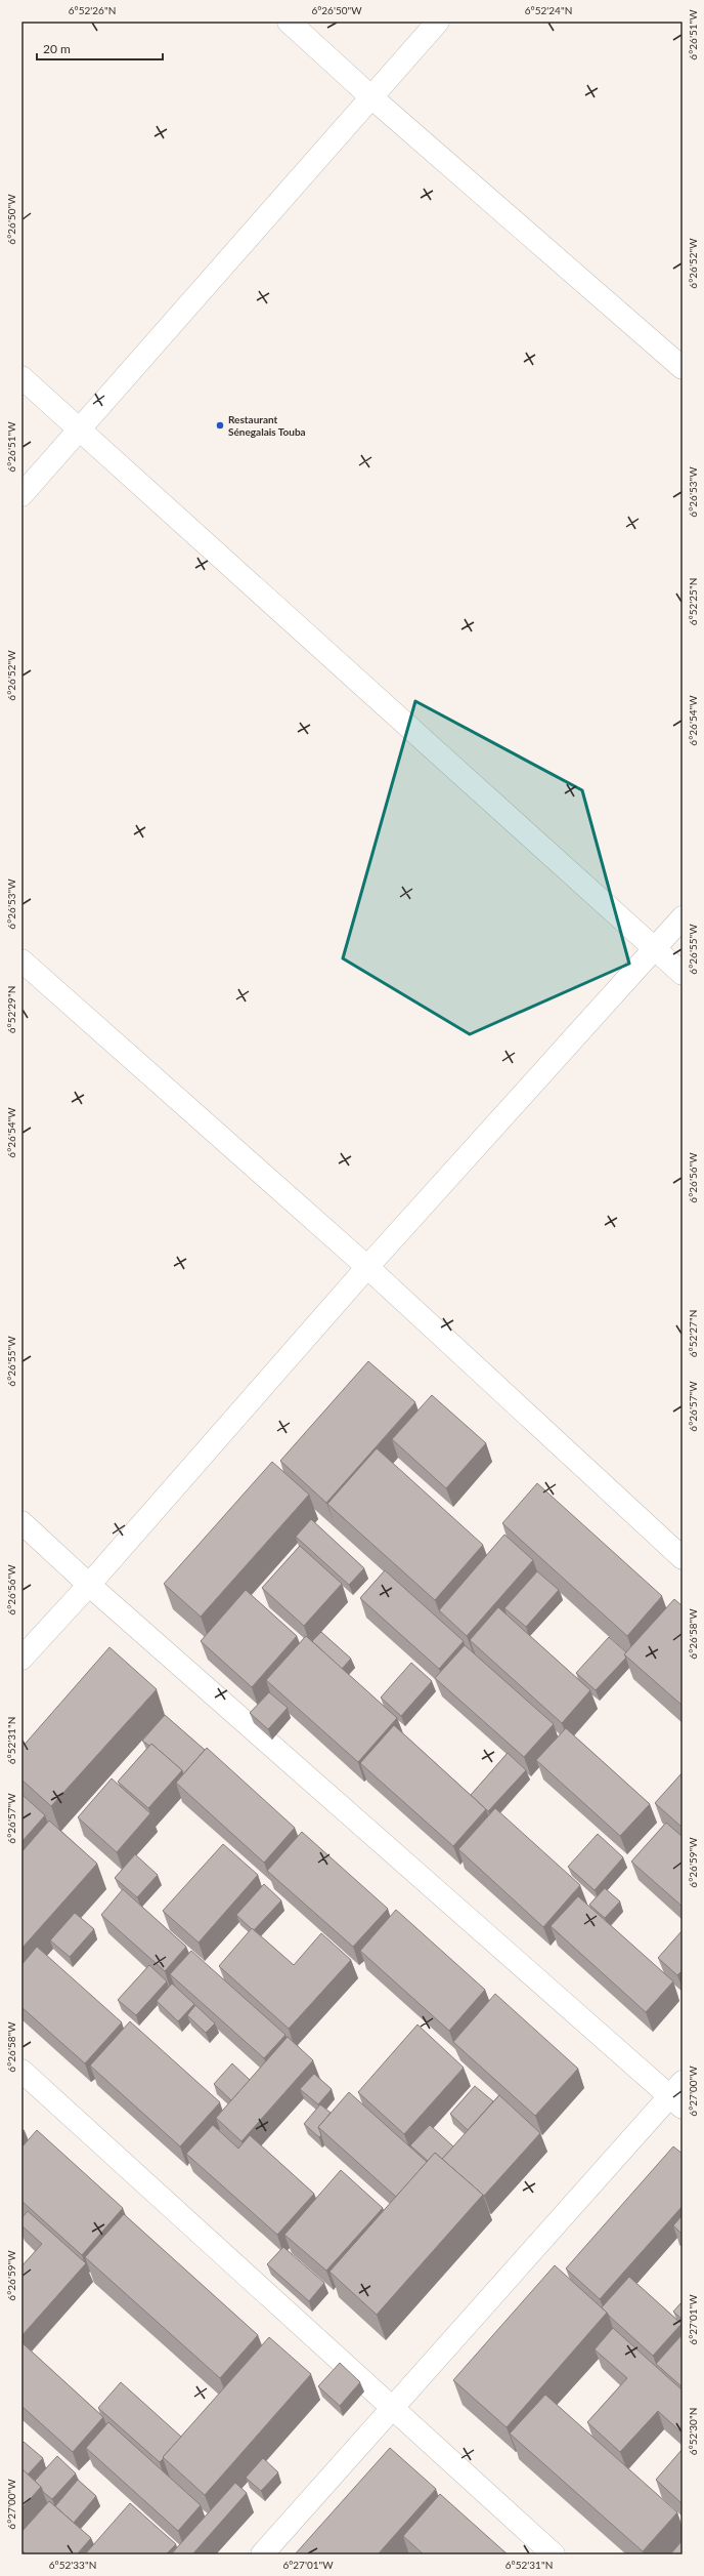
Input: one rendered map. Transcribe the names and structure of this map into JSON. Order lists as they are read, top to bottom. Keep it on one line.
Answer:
{"places":["Restaurant Sénegalais Touba"],"scale_bar":"20 m","coordinates":["6°52'26\"N","6°26'50\"W","6°52'24\"N","6°26'51\"W","6°26'52\"W","6°26'53\"W","6°52'25\"N","6°26'54\"W","6°26'55\"W","6°52'29\"N","6°26'56\"W","6°52'27\"N","6°26'57\"W","6°26'58\"W","6°52'31\"N","6°26'59\"W","6°27'00\"W","6°27'01\"W","6°52'30\"N","6°52'33\"N"]}
